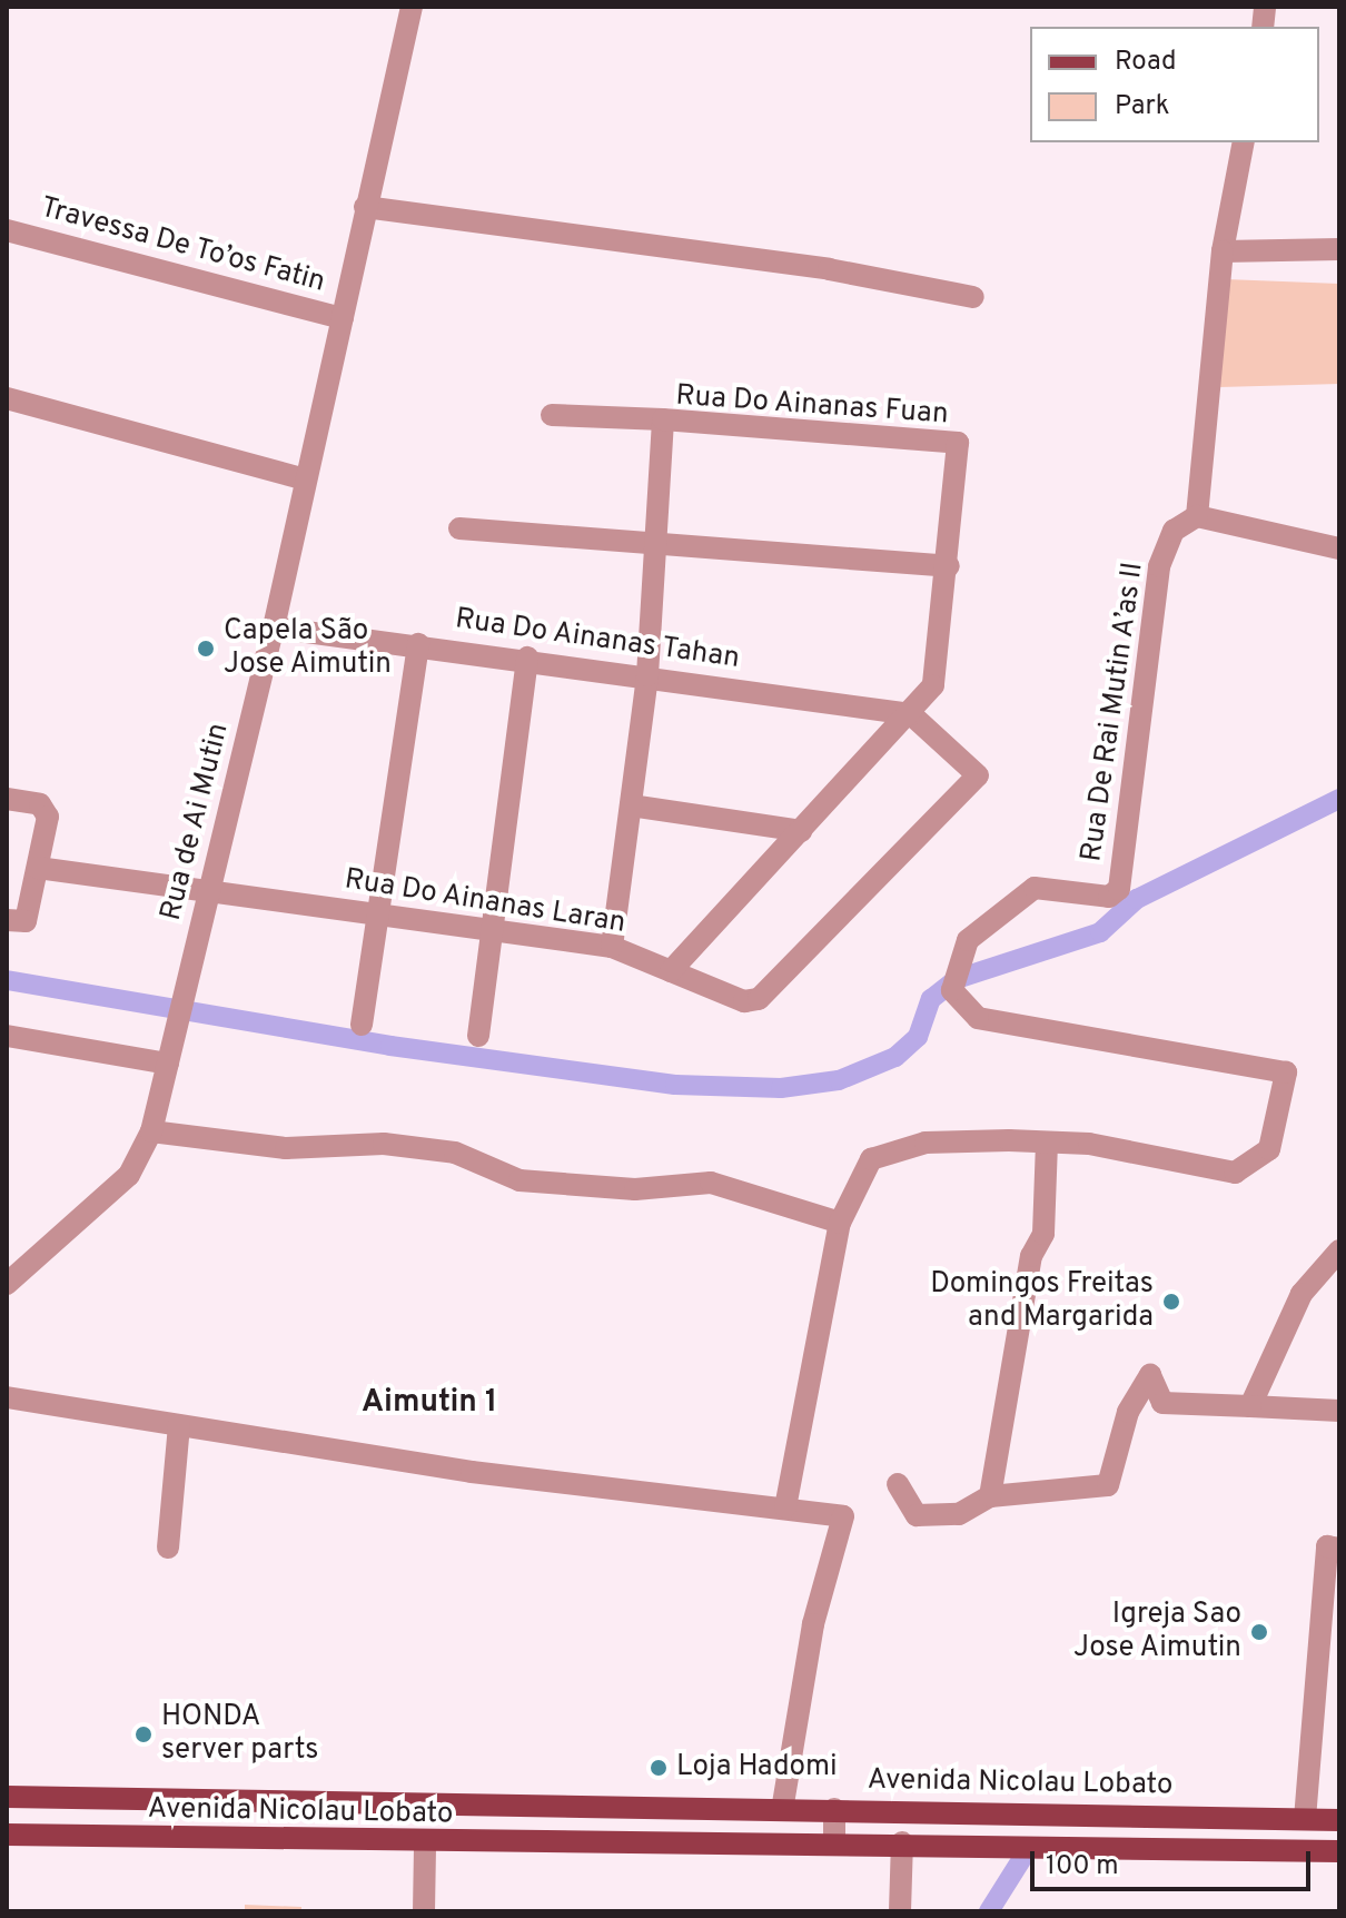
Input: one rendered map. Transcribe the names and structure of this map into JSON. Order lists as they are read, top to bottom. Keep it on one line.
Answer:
{"streets":{"main road":["Avenida Nicolau Lobato"],"street":["Travessa De To’os Fatin","Rua Do Ainanas Fuan","Rua Do Ainanas Tahan","Rua De Rai Mutin A’as II","Rua de Ai Mutin","Rua Do Ainanas Laran"]},"crossings":[["Travessa De To’os Fatin","Rua de Ai Mutin"],["Rua Do Ainanas Fuan","Rua Do Ainanas Tahan"],["Rua Do Ainanas Fuan","Rua Do Ainanas Laran"],["Rua Do Ainanas Tahan","Rua de Ai Mutin"],["Rua Do Ainanas Tahan","Rua Do Ainanas Laran"],["Rua de Ai Mutin","Rua Do Ainanas Laran"]],"districts":["Aimutin 1"],"places":["Capela São Jose Aimutin","Domingos Freitas and Margarida","Igreja Sao Jose Aimutin","HONDA server parts","Loja Hadomi"],"legend":["Road","Park"],"scale_bar":"100 m"}
